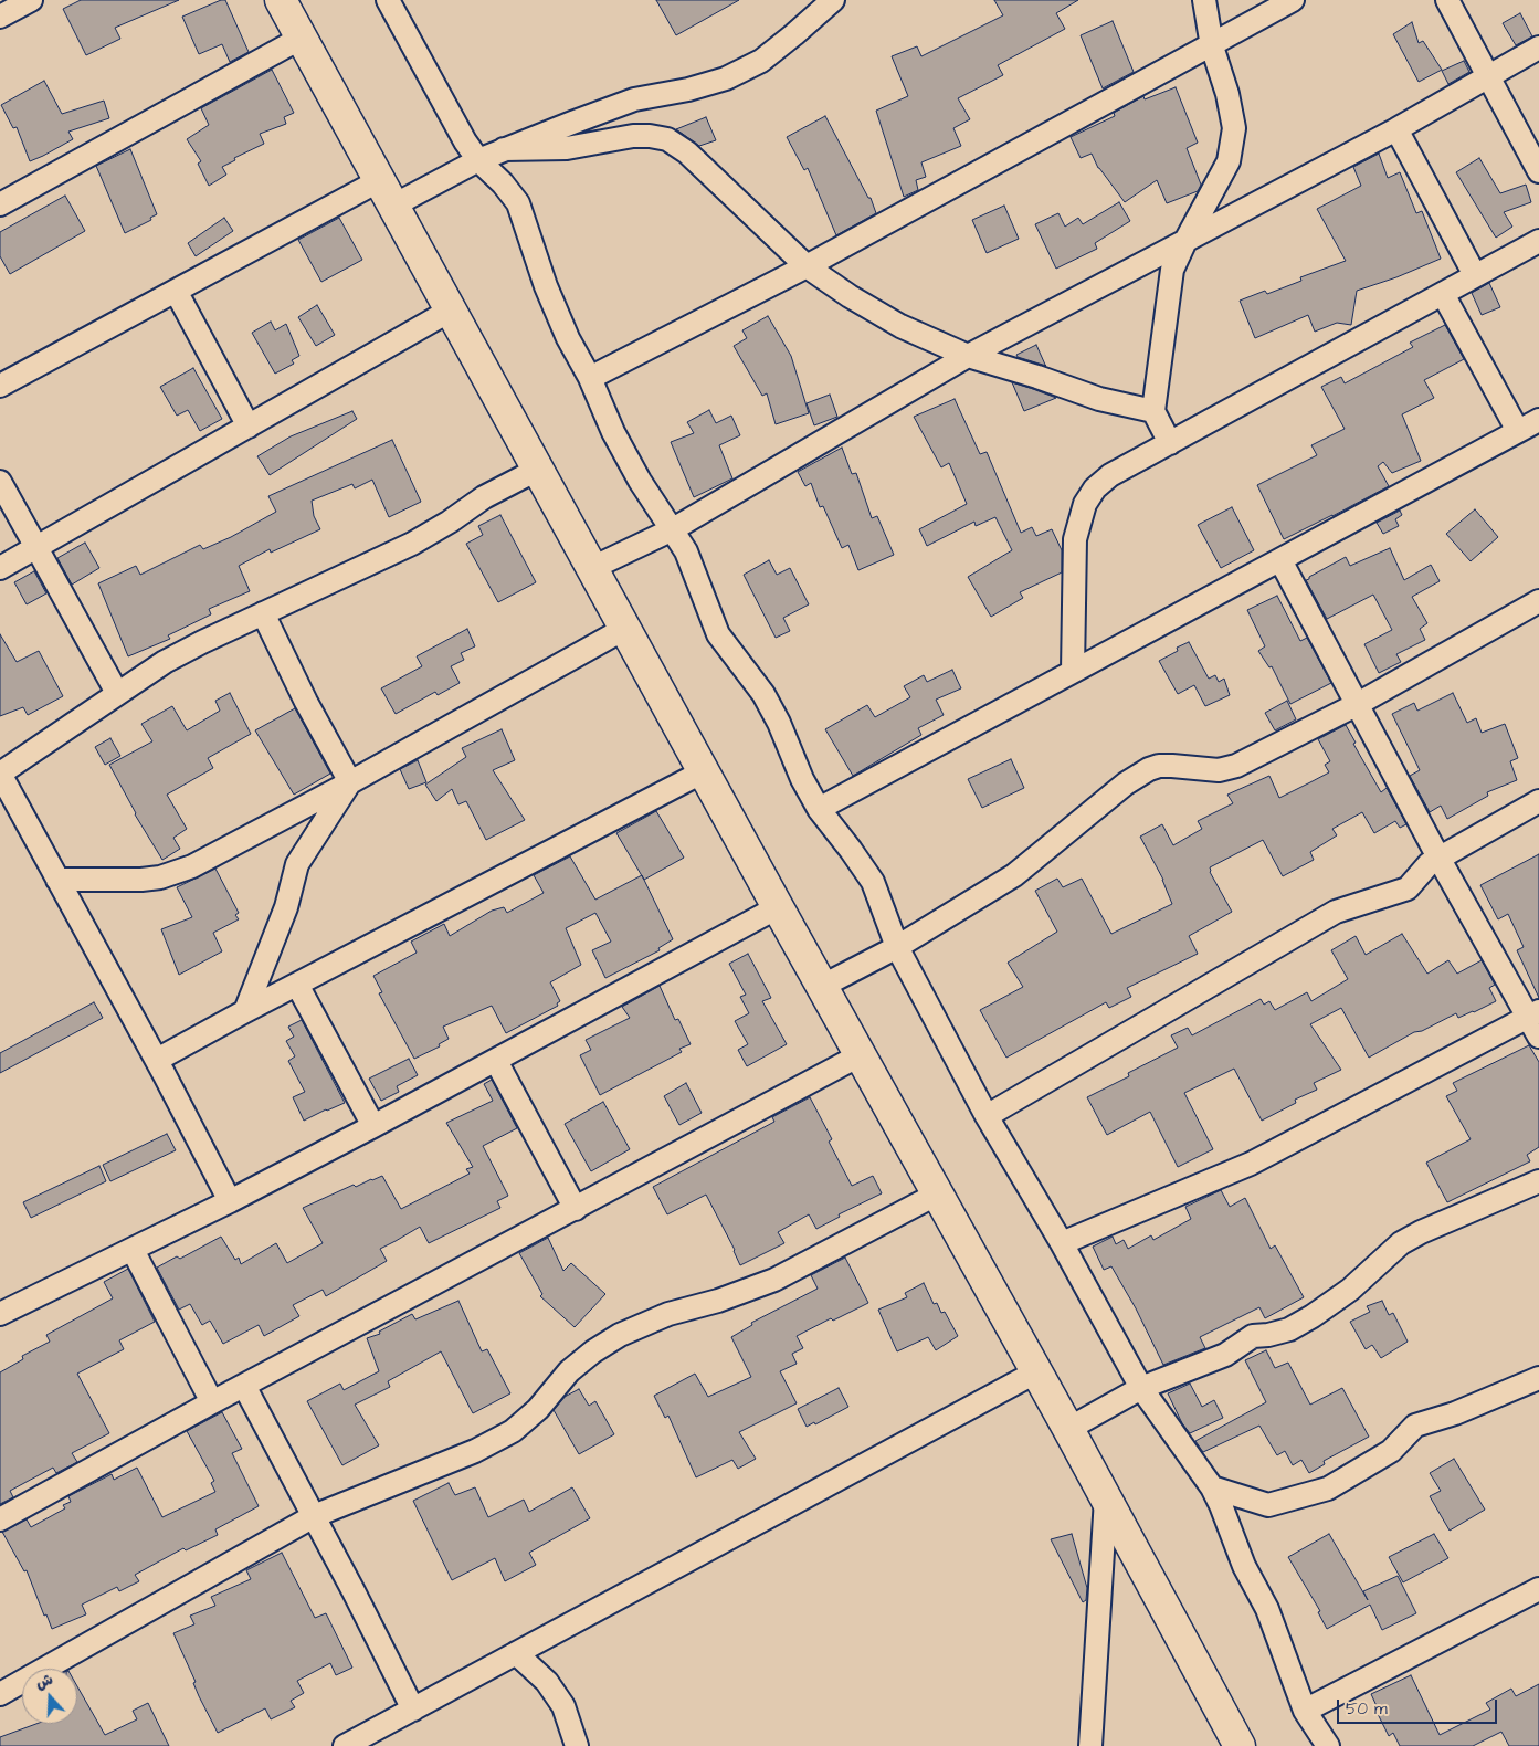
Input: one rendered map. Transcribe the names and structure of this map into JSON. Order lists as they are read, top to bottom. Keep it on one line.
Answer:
{"scale_bar":"50 m","north":"top"}
